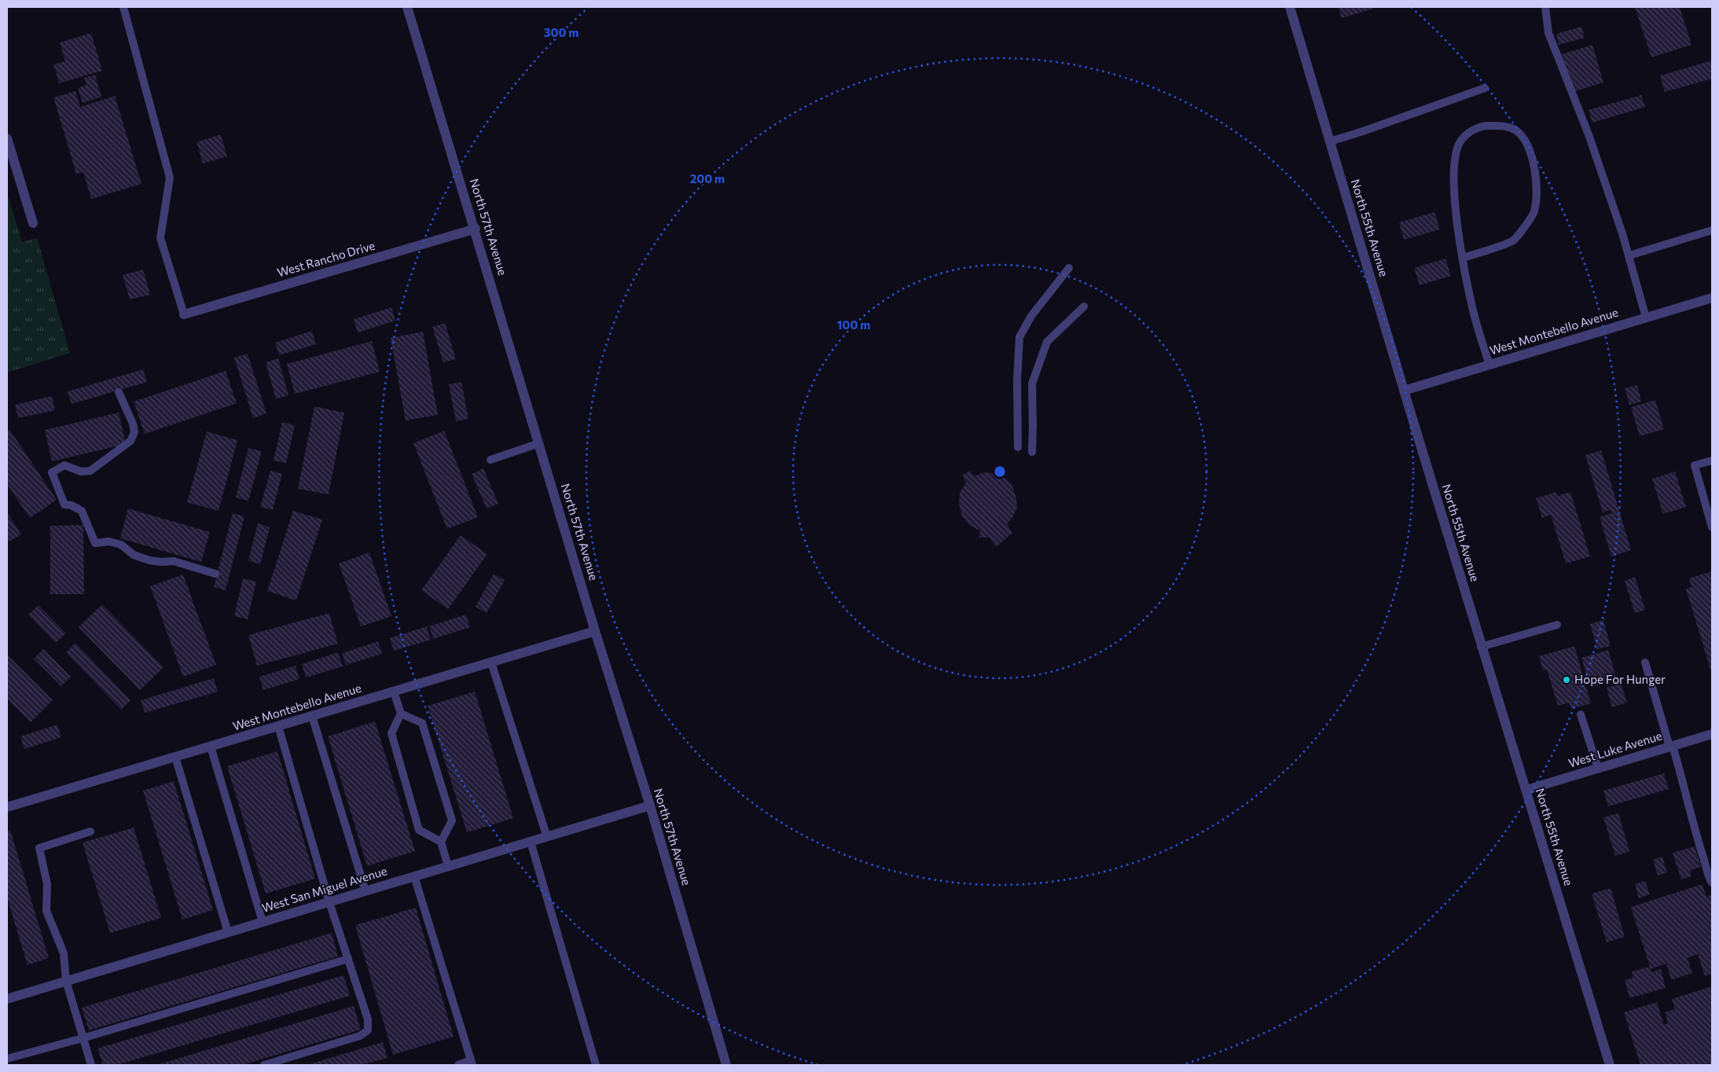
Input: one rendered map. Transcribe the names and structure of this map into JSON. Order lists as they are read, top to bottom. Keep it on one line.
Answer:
{"streets":{"street":["North 57th Avenue","North 55th Avenue","West Rancho Drive","West Montebello Avenue","West Luke Avenue","West San Miguel Avenue"]},"crossings":[["North 57th Avenue","West Rancho Drive"],["North 57th Avenue","West Montebello Avenue"],["North 57th Avenue","West San Miguel Avenue"],["North 55th Avenue","West Montebello Avenue"],["North 55th Avenue","West Luke Avenue"]],"places":["Hope For Hunger"],"rings":["300 m","200 m","100 m"]}
